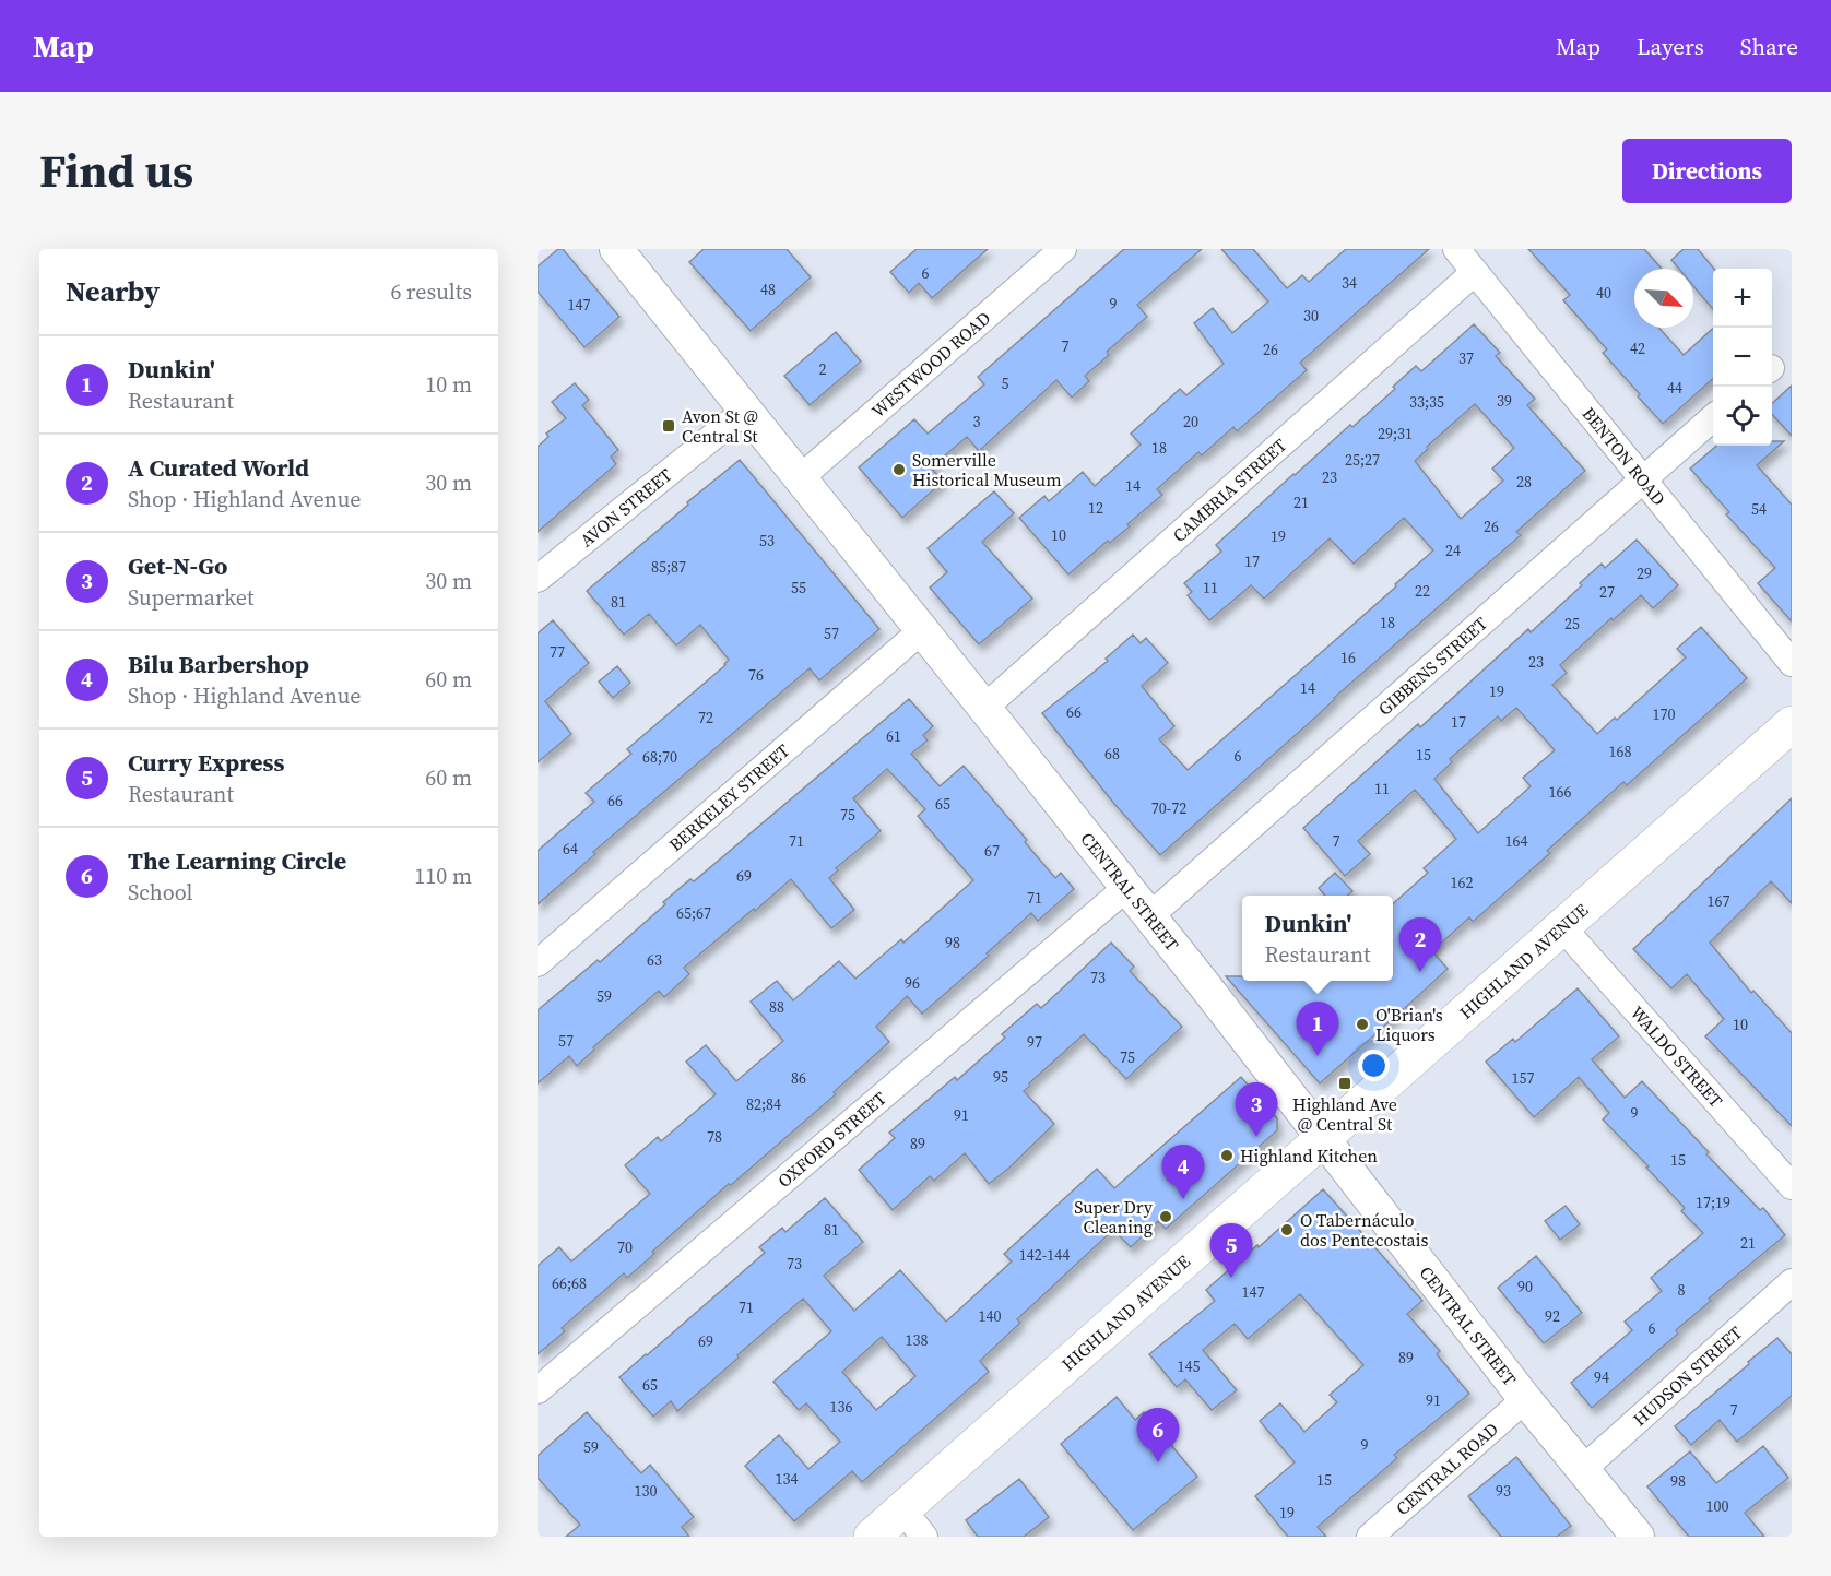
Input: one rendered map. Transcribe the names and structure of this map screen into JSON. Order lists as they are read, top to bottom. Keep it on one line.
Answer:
{"streets":{"main road":["HIGHLAND AVENUE"],"street":["WESTWOOD ROAD","BENTON ROAD","CAMBRIA STREET","AVON STREET","GIBBENS STREET","BERKELEY STREET","CENTRAL STREET","WALDO STREET","OXFORD STREET","HUDSON STREET","CENTRAL ROAD"]},"crossings":[["WESTWOOD ROAD","CENTRAL STREET"],["BENTON ROAD","CAMBRIA STREET"],["BENTON ROAD","GIBBENS STREET"],["CAMBRIA STREET","CENTRAL STREET"],["AVON STREET","CENTRAL STREET"],["GIBBENS STREET","CENTRAL STREET"],["BERKELEY STREET","CENTRAL STREET"],["CENTRAL STREET","HIGHLAND AVENUE"],["CENTRAL STREET","OXFORD STREET"],["CENTRAL STREET","HUDSON STREET"],["CENTRAL STREET","CENTRAL ROAD"],["HIGHLAND AVENUE","WALDO STREET"]],"places":{"transit":["Avon St @ Central St","Highland Ave @ Central St"],"other":["Somerville Historical Museum","O'Brian's Liquors","Highland Kitchen","Super Dry Cleaning","O Tabernáculo dos Pentecostais"]},"house_numbers":["6","34","48","40","9","147","30","7","42","26","37","2","5","44","39","33;35","3","20","29;31","18","25;27","23","28","14","21","12","54","26","10","19","53","24","17","85;87","29","55","11","22","27","81","18","25","57","77","16","23","76","14","19","66","170","72","17","61","168","68","15","6","68;70","11","166","66","65","70-72","75","71","7","164","64","67","69","162","71","167","65;67","98","63","73","96","59","88","10","57","97","75","95","86","157","82;84","9","91","78","89","15","17;19","81","21","70","142-144","73","66;68","90","8","147","71","140","92","6","138","69","89","145","94","65","91","136","7","9","59","134","15","98","130","93","100","19"],"north":"bottom right","page":{"header":"Map","nav":["Map","Layers","Share"],"title":"Find us","buttons":"Directions","heading":["Nearby","6 results"],"map_buttons":["+","−"],"list":[{"mark":"1","name":"Dunkin'","note":"Restaurant","value":"10 m"},{"mark":"2","name":"A Curated World","note":"Shop · Highland Avenue","value":"30 m"},{"mark":"3","name":"Get-N-Go","note":"Supermarket","value":"30 m"},{"mark":"4","name":"Bilu Barbershop","note":"Shop · Highland Avenue","value":"60 m"},{"mark":"5","name":"Curry Express","note":"Restaurant","value":"60 m"},{"mark":"6","name":"The Learning Circle","note":"School","value":"110 m"}],"popup":["Dunkin'","Restaurant"],"pins":["2","1","3","4","5","6"]}}
